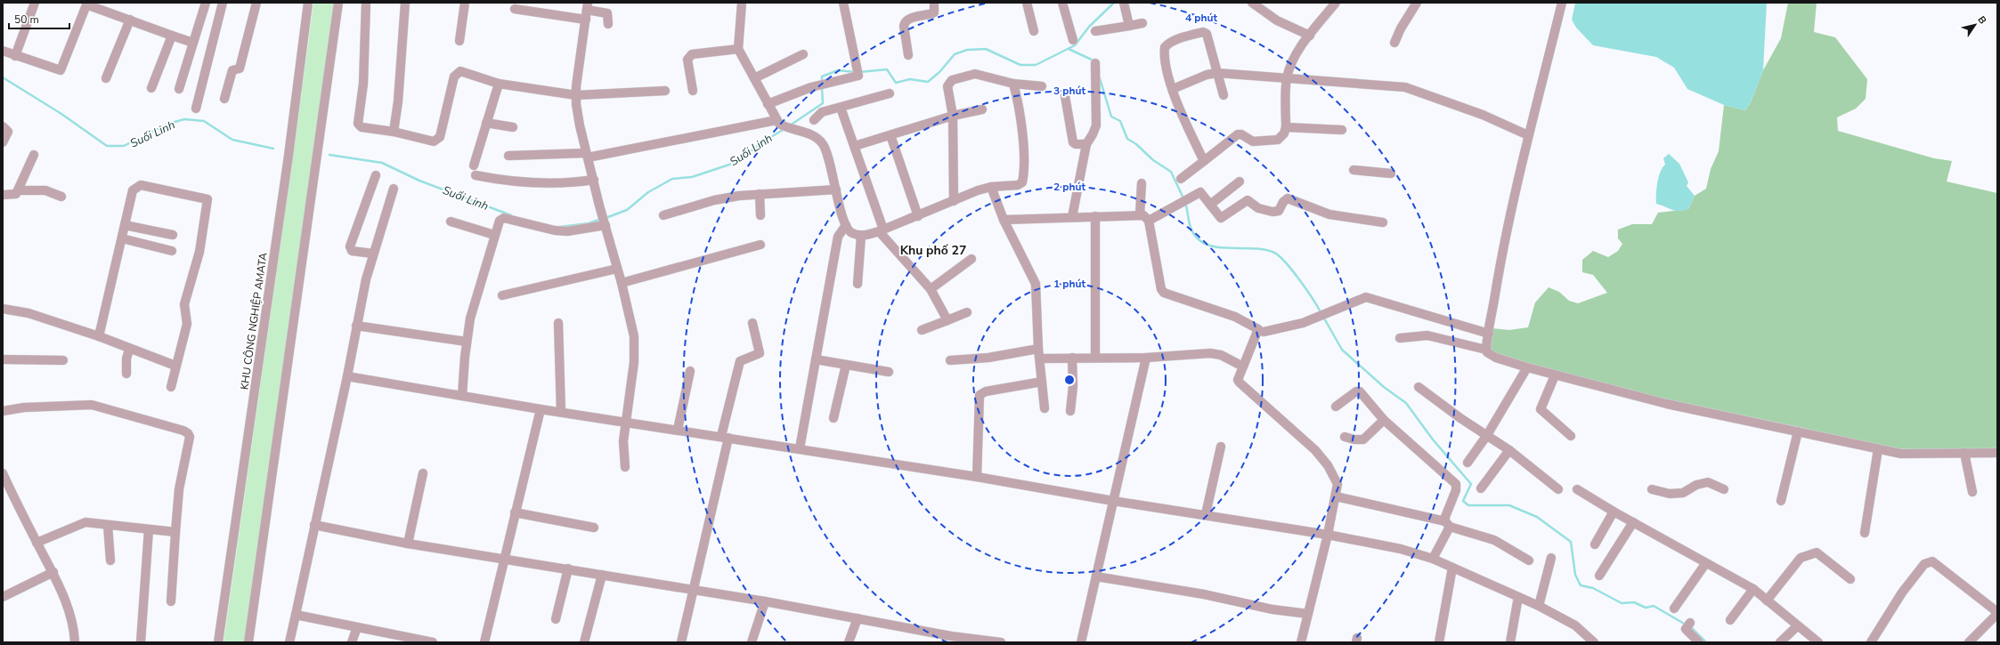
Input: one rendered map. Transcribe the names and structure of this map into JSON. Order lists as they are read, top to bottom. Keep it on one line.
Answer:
{"streets":{"street":["KHU CÔNG NGHIỆP AMATA"]},"districts":["Khu phố 27"],"water":["Suối Linh"],"scale_bar":"50 m","north":"top right","rings":["4 phút","3 phút","2 phút","1 phút"]}
